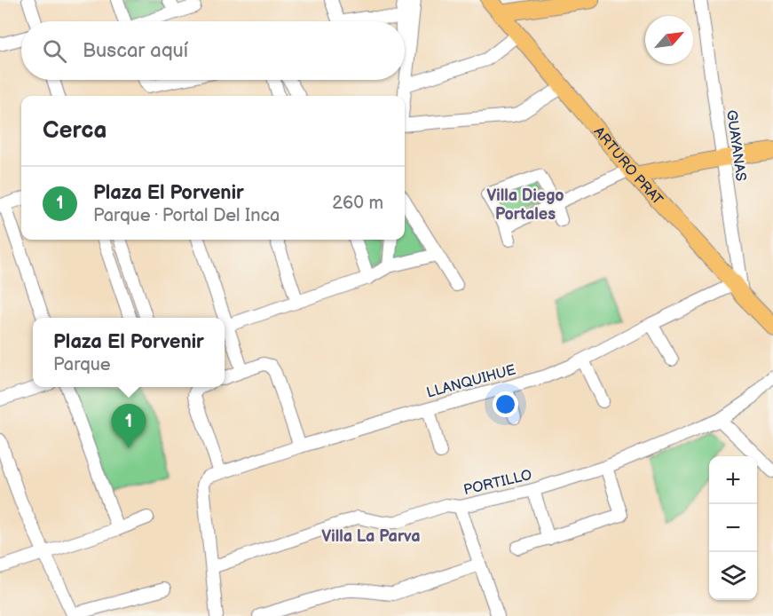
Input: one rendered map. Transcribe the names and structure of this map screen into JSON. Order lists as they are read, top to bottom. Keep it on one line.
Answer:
{"streets":{"main road":["ARTURO PRAT"],"street":["GUAYANAS","LLANQUIHUE","PORTILLO"]},"crossings":[["GUAYANAS","ARTURO PRAT"],["GUAYANAS","LLANQUIHUE"],["ARTURO PRAT","LLANQUIHUE"],["LLANQUIHUE","PORTILLO"]],"districts":["Villa Diego Portales","Villa La Parva"],"north":"top right","page":{"search":"Buscar aquí","heading":"Cerca","list":[{"mark":"1","name":"Plaza El Porvenir","note":"Parque · Portal Del Inca","value":"260 m"}],"popup":["Plaza El Porvenir","Parque"],"pins":"1","map_buttons":["+","−"]}}
